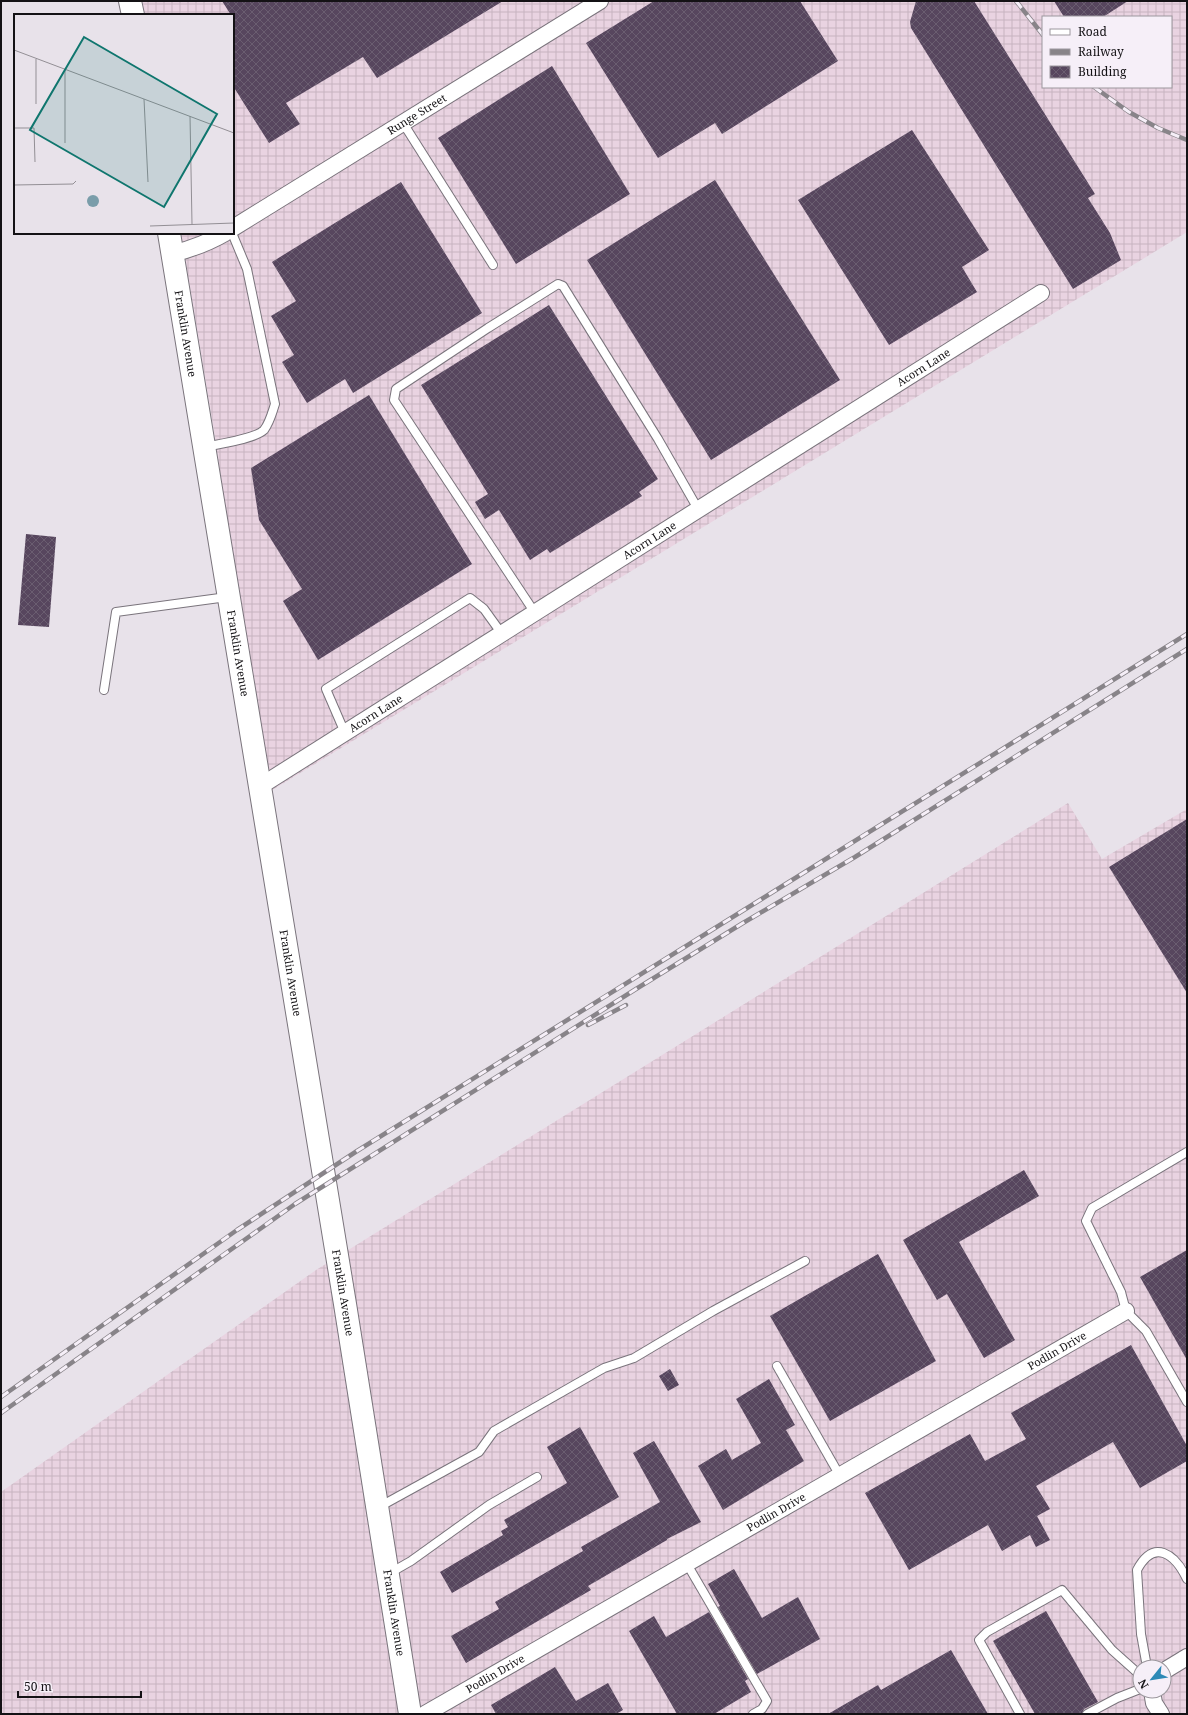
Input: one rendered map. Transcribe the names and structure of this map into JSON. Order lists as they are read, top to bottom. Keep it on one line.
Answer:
{"streets":{"main road":["Franklin Avenue"],"street":["Runge Street","Acorn Lane","Podlin Drive"]},"crossings":[["Franklin Avenue","Acorn Lane"]],"legend":["Road","Railway","Building"],"scale_bar":"50 m","north":"bottom left"}
